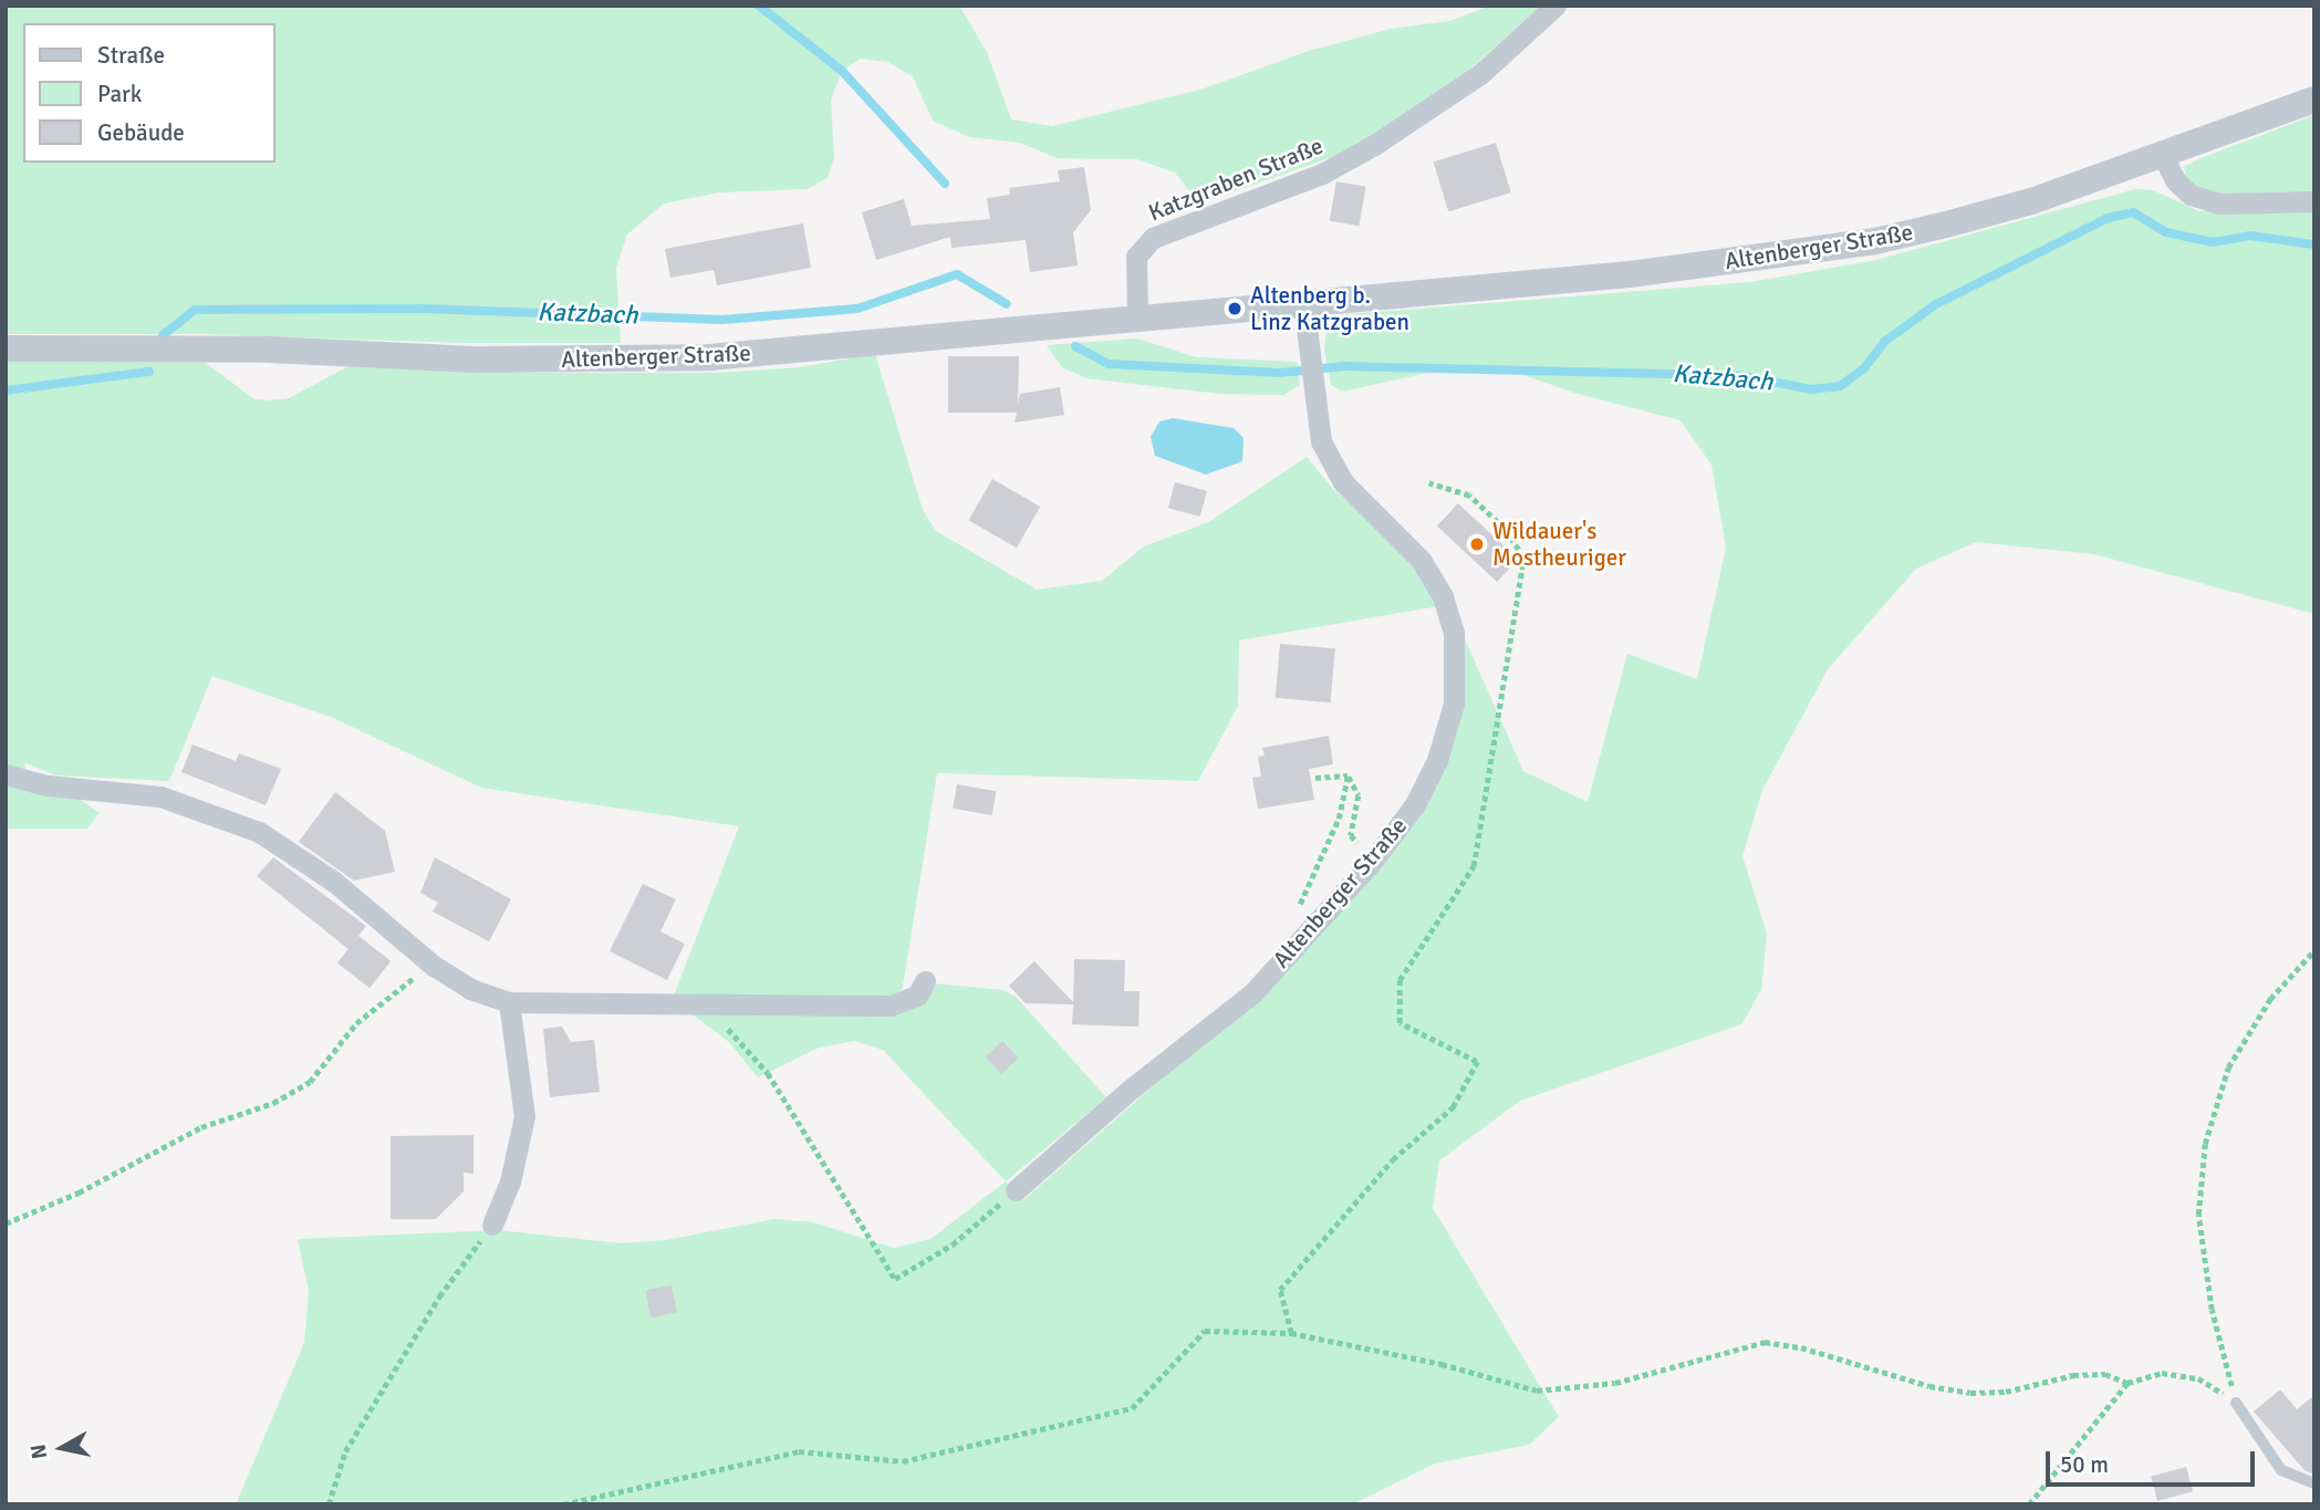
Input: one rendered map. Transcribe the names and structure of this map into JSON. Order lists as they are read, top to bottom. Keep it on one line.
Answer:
{"streets":{"street":["Katzgraben Straße","Altenberger Straße"]},"crossings":[["Katzgraben Straße","Altenberger Straße"]],"water":["Katzbach"],"places":["Altenberg b. Linz Katzgraben","Wildauer's Mostheuriger"],"legend":["Straße","Park","Gebäude"],"scale_bar":"50 m","north":"left"}
